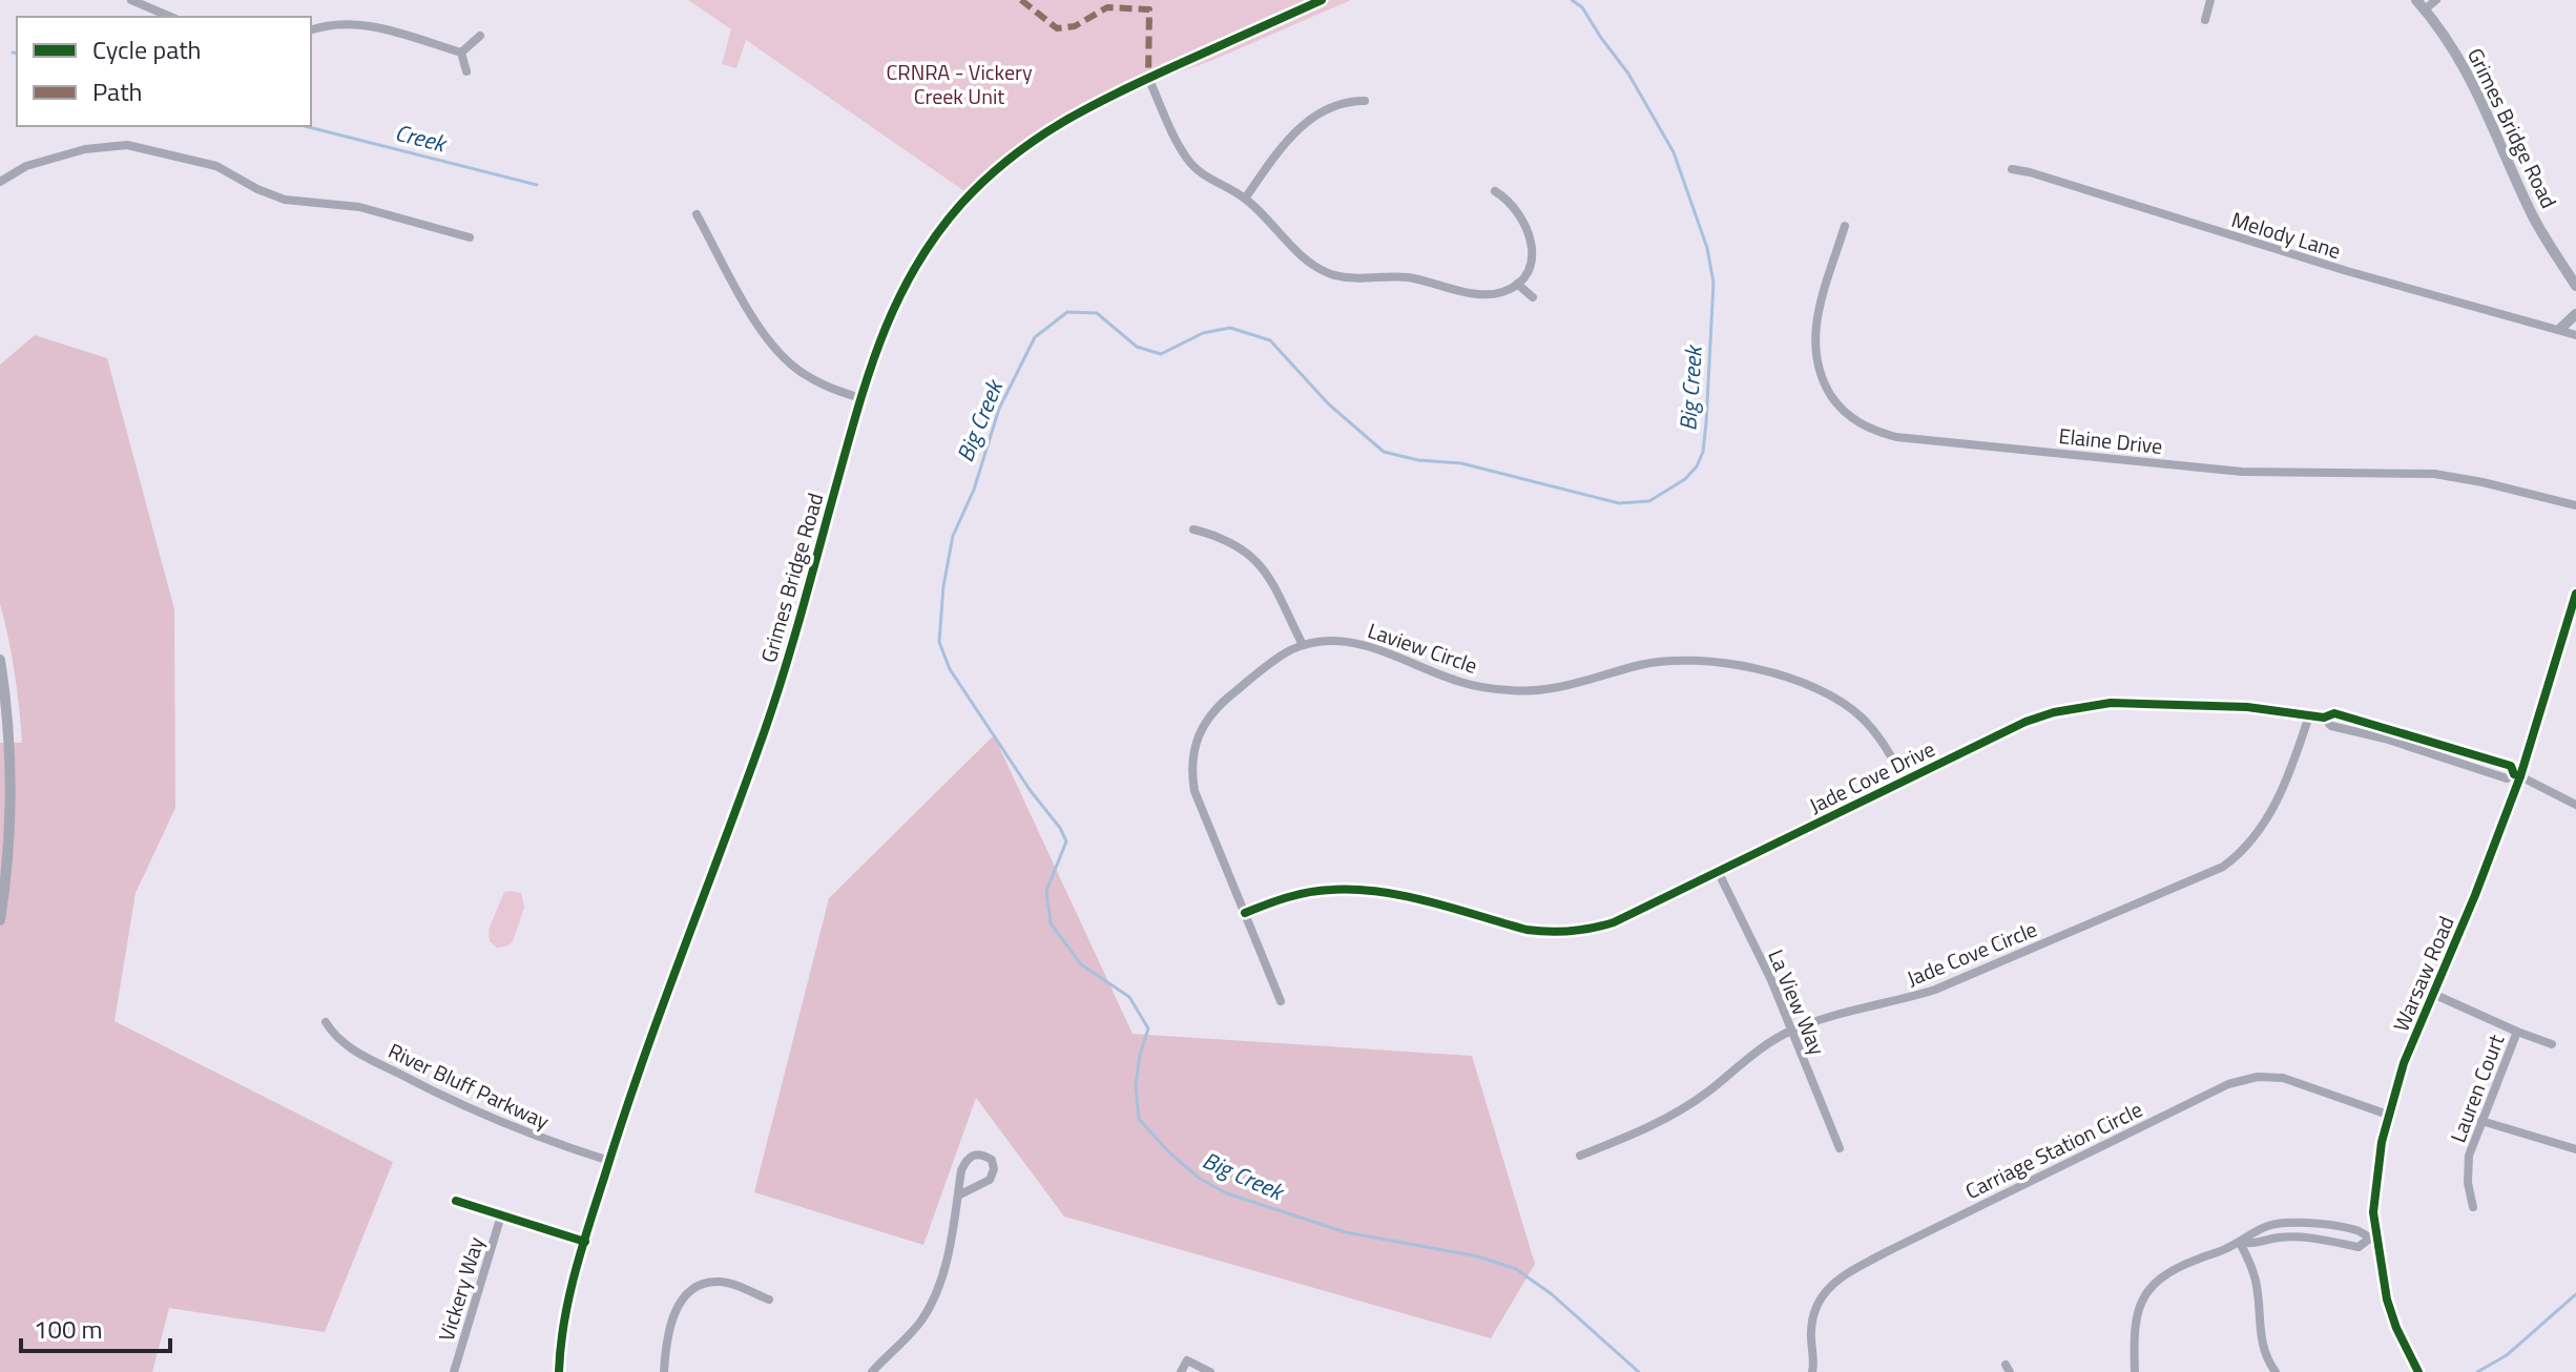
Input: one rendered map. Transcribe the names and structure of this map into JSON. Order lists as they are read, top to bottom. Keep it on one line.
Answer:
{"streets":{"street":["Grimes Bridge Road","Melody Lane","Elaine Drive","Laview Circle","Jade Cove Drive","Jade Cove Circle","Warsaw Road","La View Way","River Bluff Parkway","Lauren Court","Carriage Station Circle","Vickery Way"]},"crossings":[["Grimes Bridge Road","River Bluff Parkway"],["Laview Circle","Jade Cove Drive"],["Jade Cove Drive","Jade Cove Circle"],["Jade Cove Drive","Warsaw Road"],["Jade Cove Drive","La View Way"],["Jade Cove Circle","La View Way"],["Warsaw Road","Carriage Station Circle"]],"water":["Creek","Big Creek"],"parks":["CRNRA - Vickery Creek Unit"],"legend":["Cycle path","Path"],"scale_bar":"100 m"}
